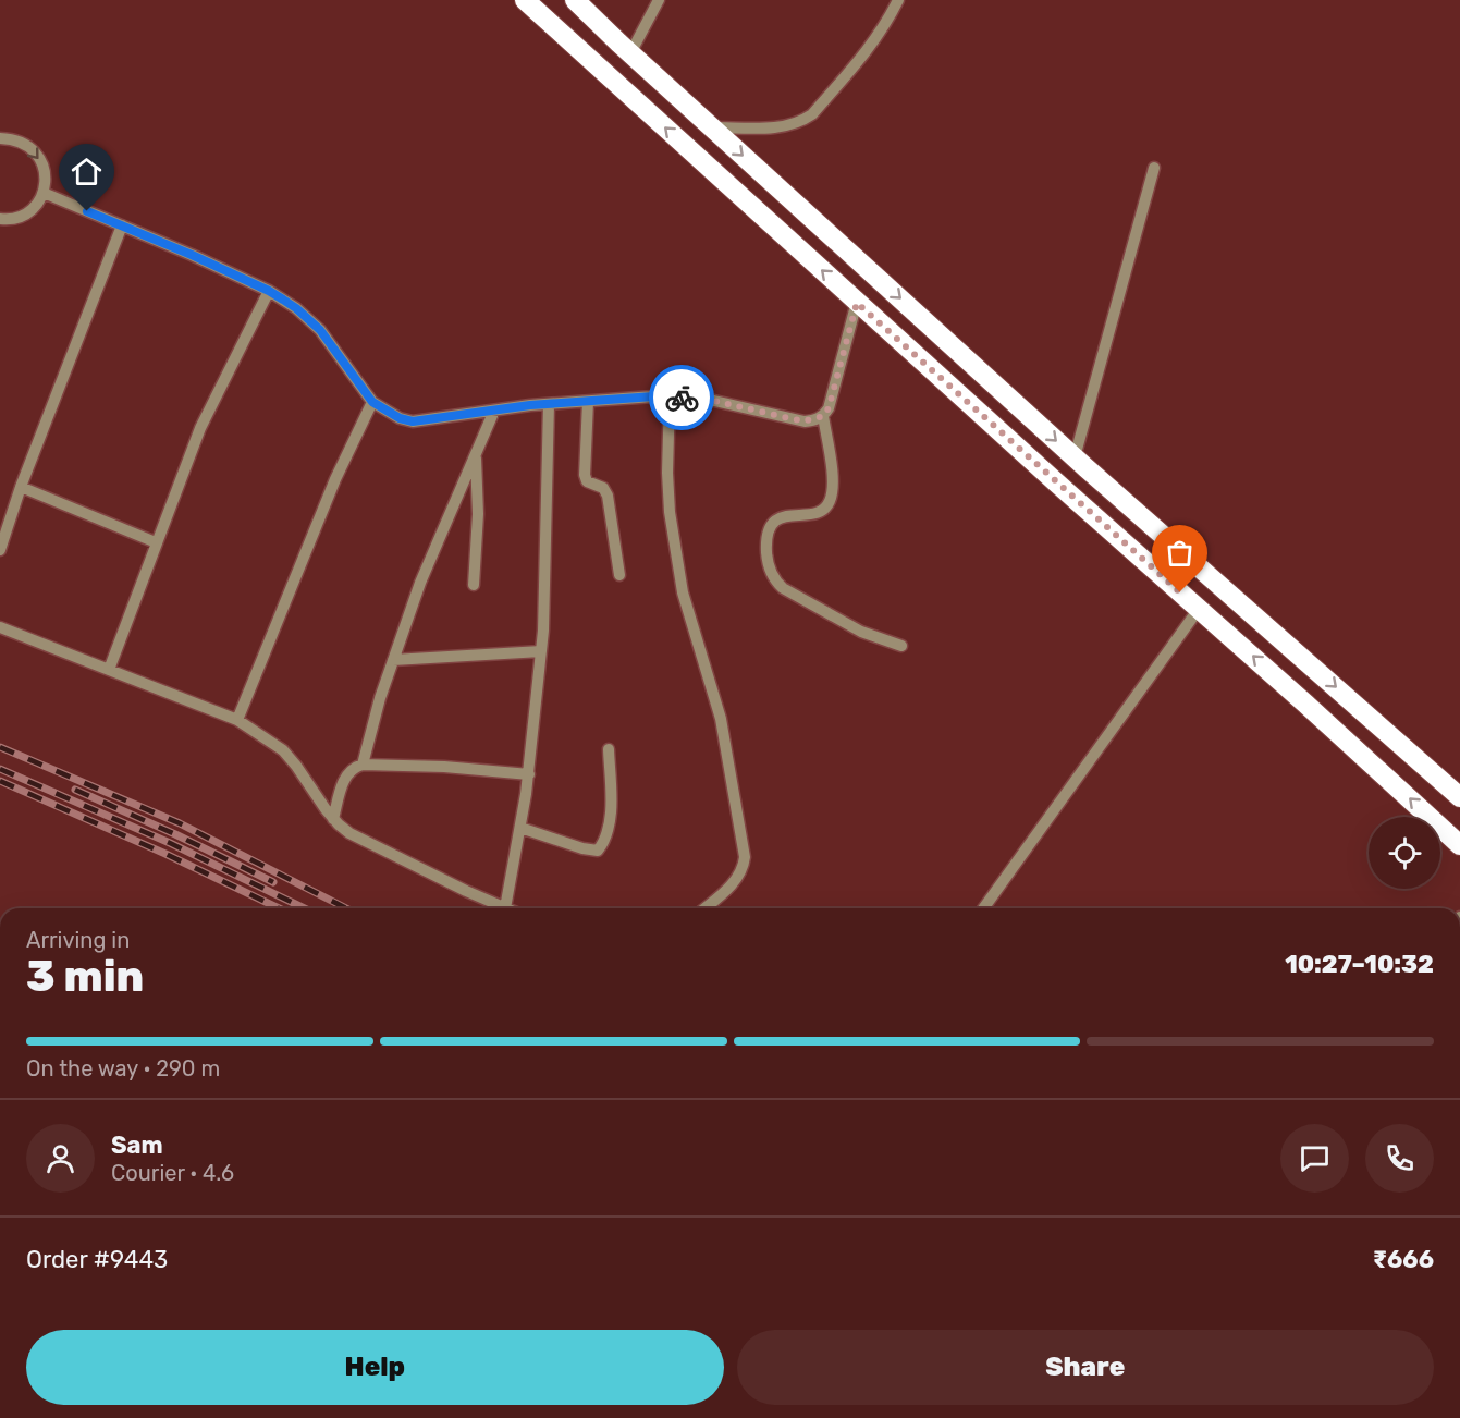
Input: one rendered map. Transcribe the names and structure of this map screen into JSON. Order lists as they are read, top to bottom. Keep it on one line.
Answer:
{"page":{"heading":["3 min","Arriving in","10:27–10:32"],"panel":["Sam","Courier · 4.6","Order #9443","₹666"],"bar":"On the way · 290 m","buttons":["Help","Share"]}}
